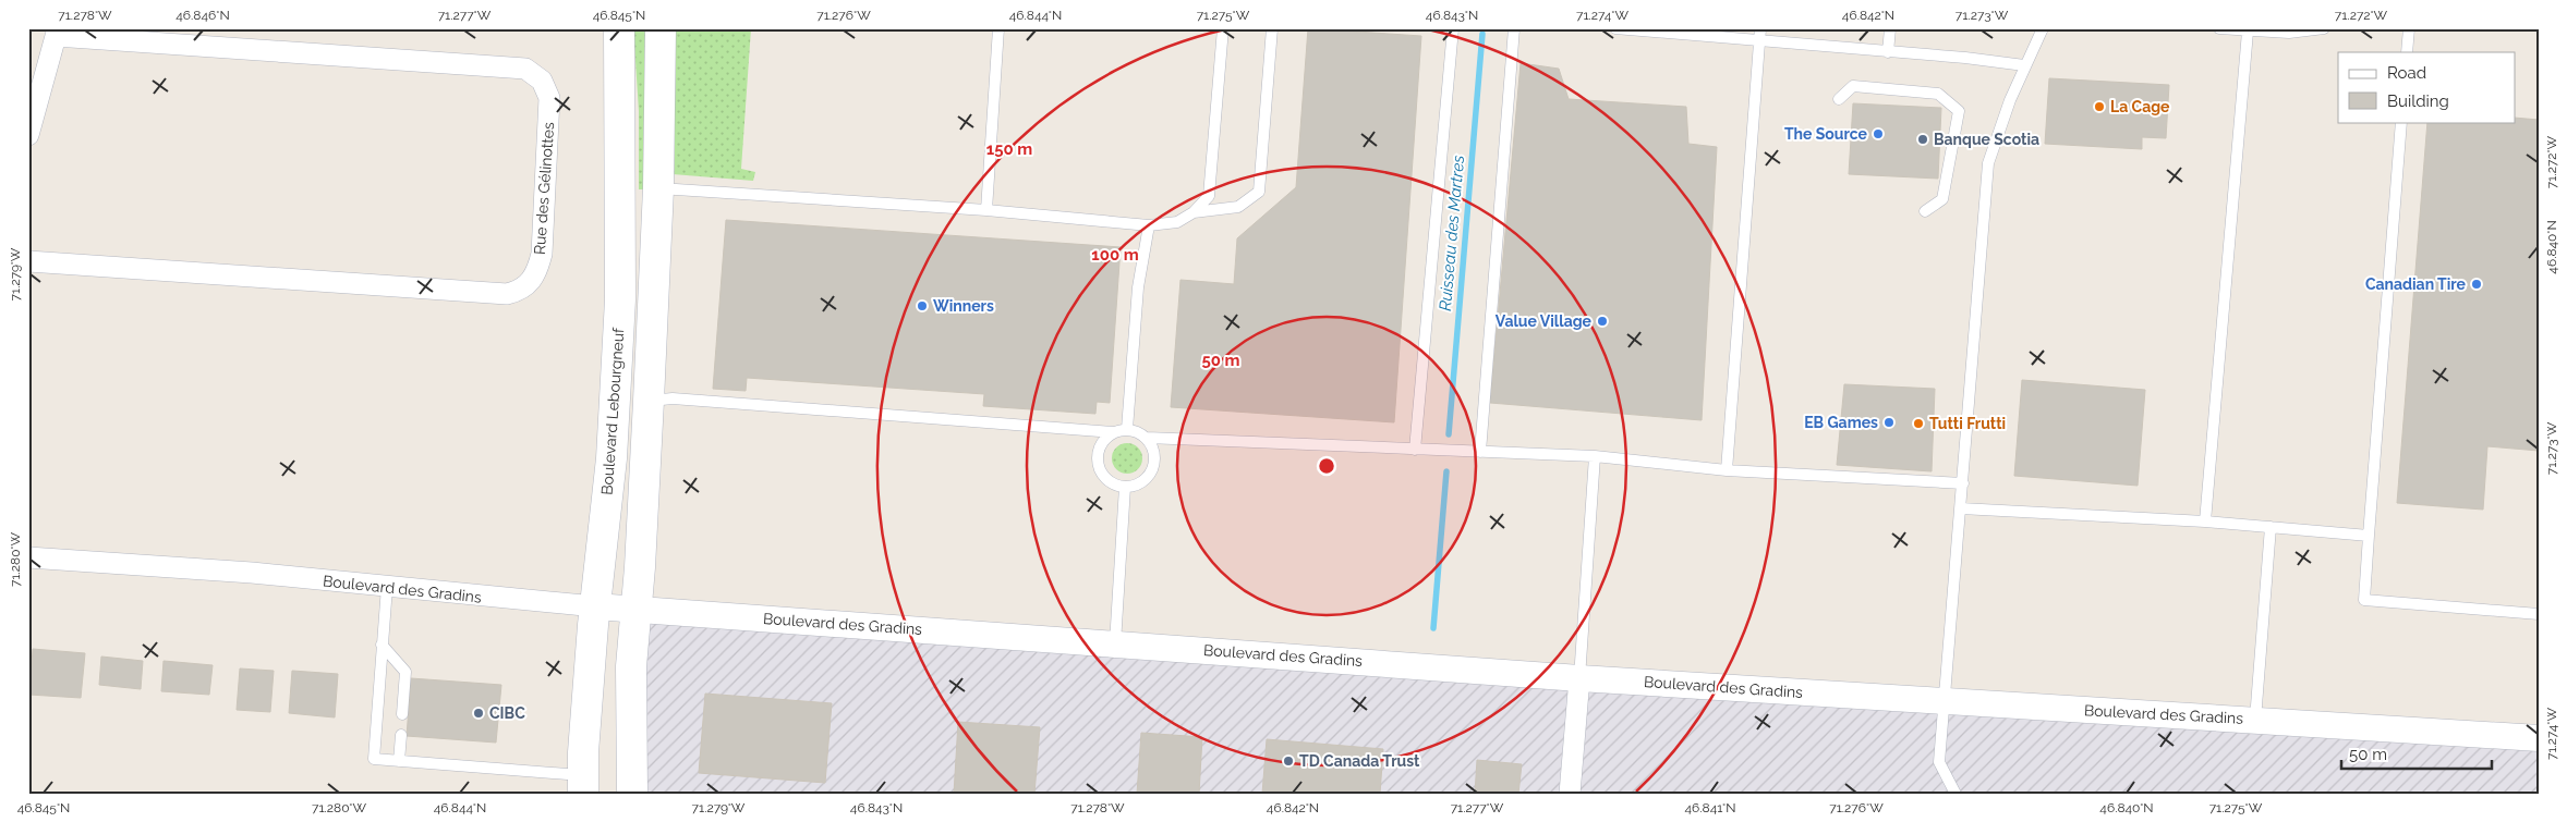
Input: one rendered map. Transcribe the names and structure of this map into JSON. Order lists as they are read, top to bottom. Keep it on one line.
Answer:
{"streets":{"main road":["Boulevard Lebourgneuf"],"street":["Rue des Gélinottes","Boulevard des Gradins"]},"crossings":[["Boulevard Lebourgneuf","Boulevard des Gradins"]],"water":["Ruisseau des Martres"],"places":["La Cage","The Source","Banque Scotia","Canadian Tire","Winners","Value Village","EB Games","Tutti Frutti","CIBC","TD Canada Trust"],"legend":["Road","Building"],"scale_bar":"50 m","coordinates":["71.278°W","46.846°N","71.277°W","46.845°N","71.276°W","46.844°N","71.275°W","46.843°N","71.274°W","46.842°N","71.273°W","71.272°W","46.840°N","71.279°W","71.280°W","46.841°N"],"rings":["150 m","100 m","50 m"]}
